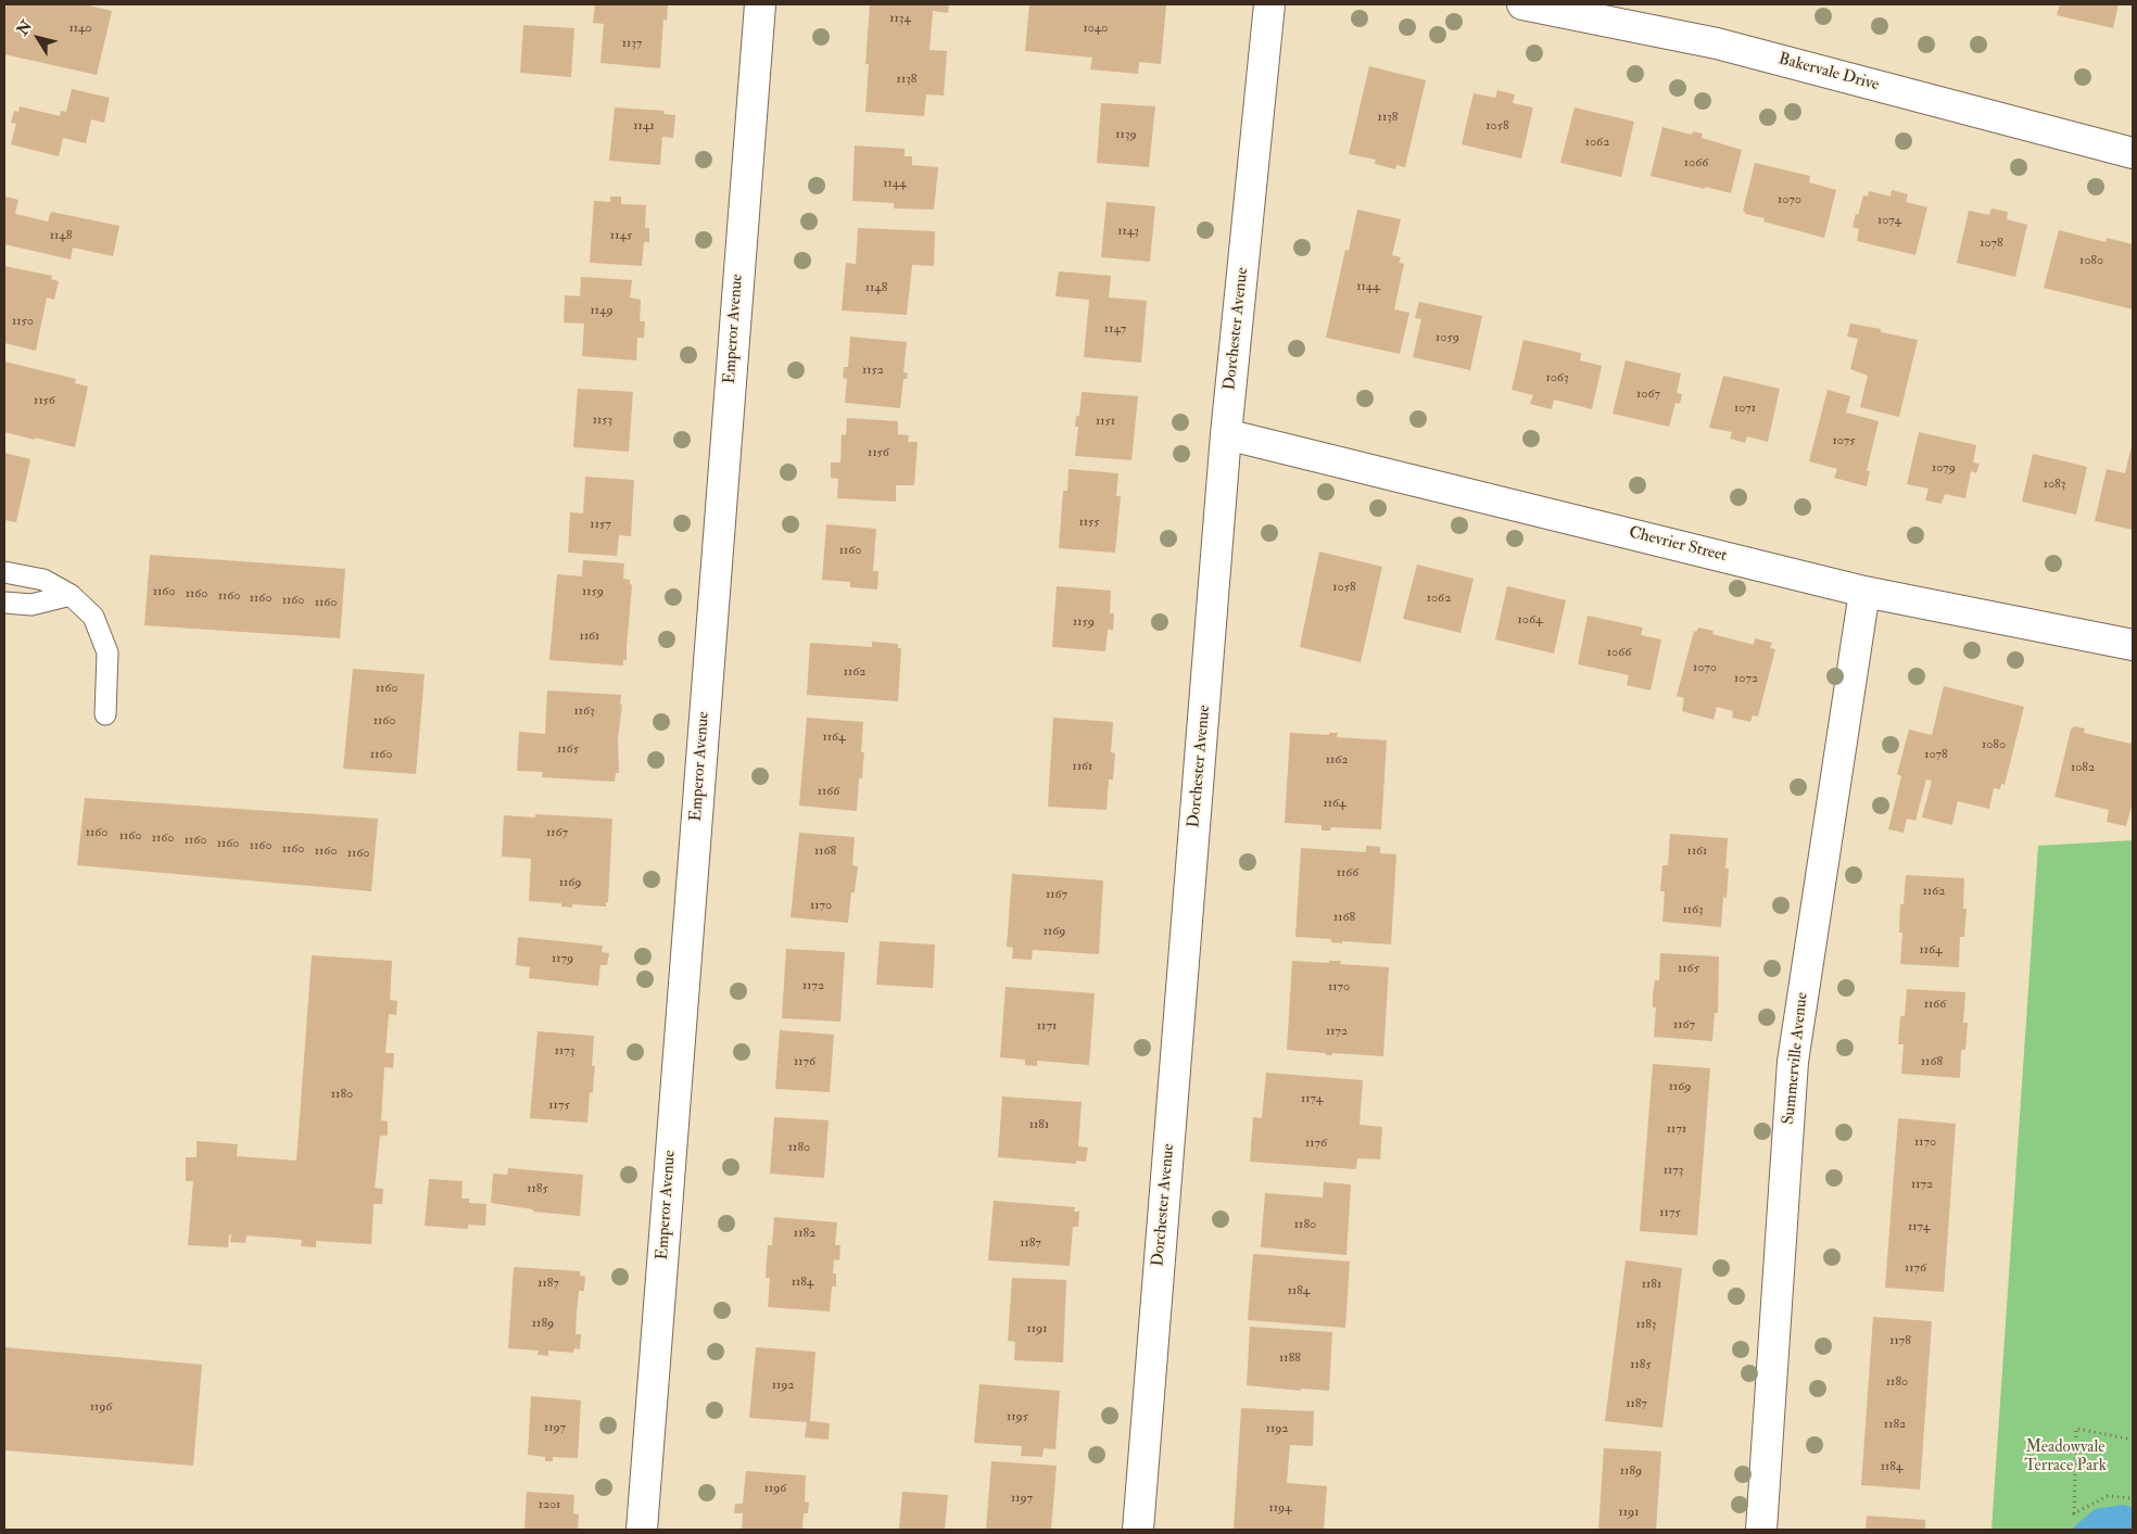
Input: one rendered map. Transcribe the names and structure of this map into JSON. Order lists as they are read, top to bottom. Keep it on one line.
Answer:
{"streets":{"street":["Bakervale Drive","Emperor Avenue","Dorchester Avenue","Chevrier Street","Summerville Avenue"]},"crossings":[["Dorchester Avenue","Chevrier Street"],["Chevrier Street","Summerville Avenue"]],"parks":["Meadowvale Terrace Park"],"house_numbers":["1134","1140","1040","1137","1138","1138","1141","1058","1139","1062","1066","1144","1070","1074","1143","1148","1145","1078","1080","1144","1148","1149","1150","1147","1059","1152","1063","1067","1156","1071","1153","1151","1075","1156","1079","1083","1155","1157","1160","1058","1160","1159","1160","1160","1160","1062","1160","1160","1064","1159","1161","1066","1070","1162","1072","1160","1163","1160","1164","1080","1165","1160","1078","1162","1161","1082","1166","1164","1160","1167","1160","1160","1160","1160","1160","1160","1160","1168","1161","1160","1166","1169","1162","1167","1170","1163","1168","1169","1164","1179","1165","1172","1170","1166","1167","1171","1172","1173","1176","1168","1169","1180","1174","1175","1181","1171","1170","1176","1180","1173","1172","1185","1175","1180","1174","1182","1187","1176","1184","1187","1181","1184","1189","1183","1191","1178","1188","1185","1180","1192","1187","1196","1195","1182","1197","1192","1184","1189","1196","1197","1201","1194","1191"],"north":"top left"}
